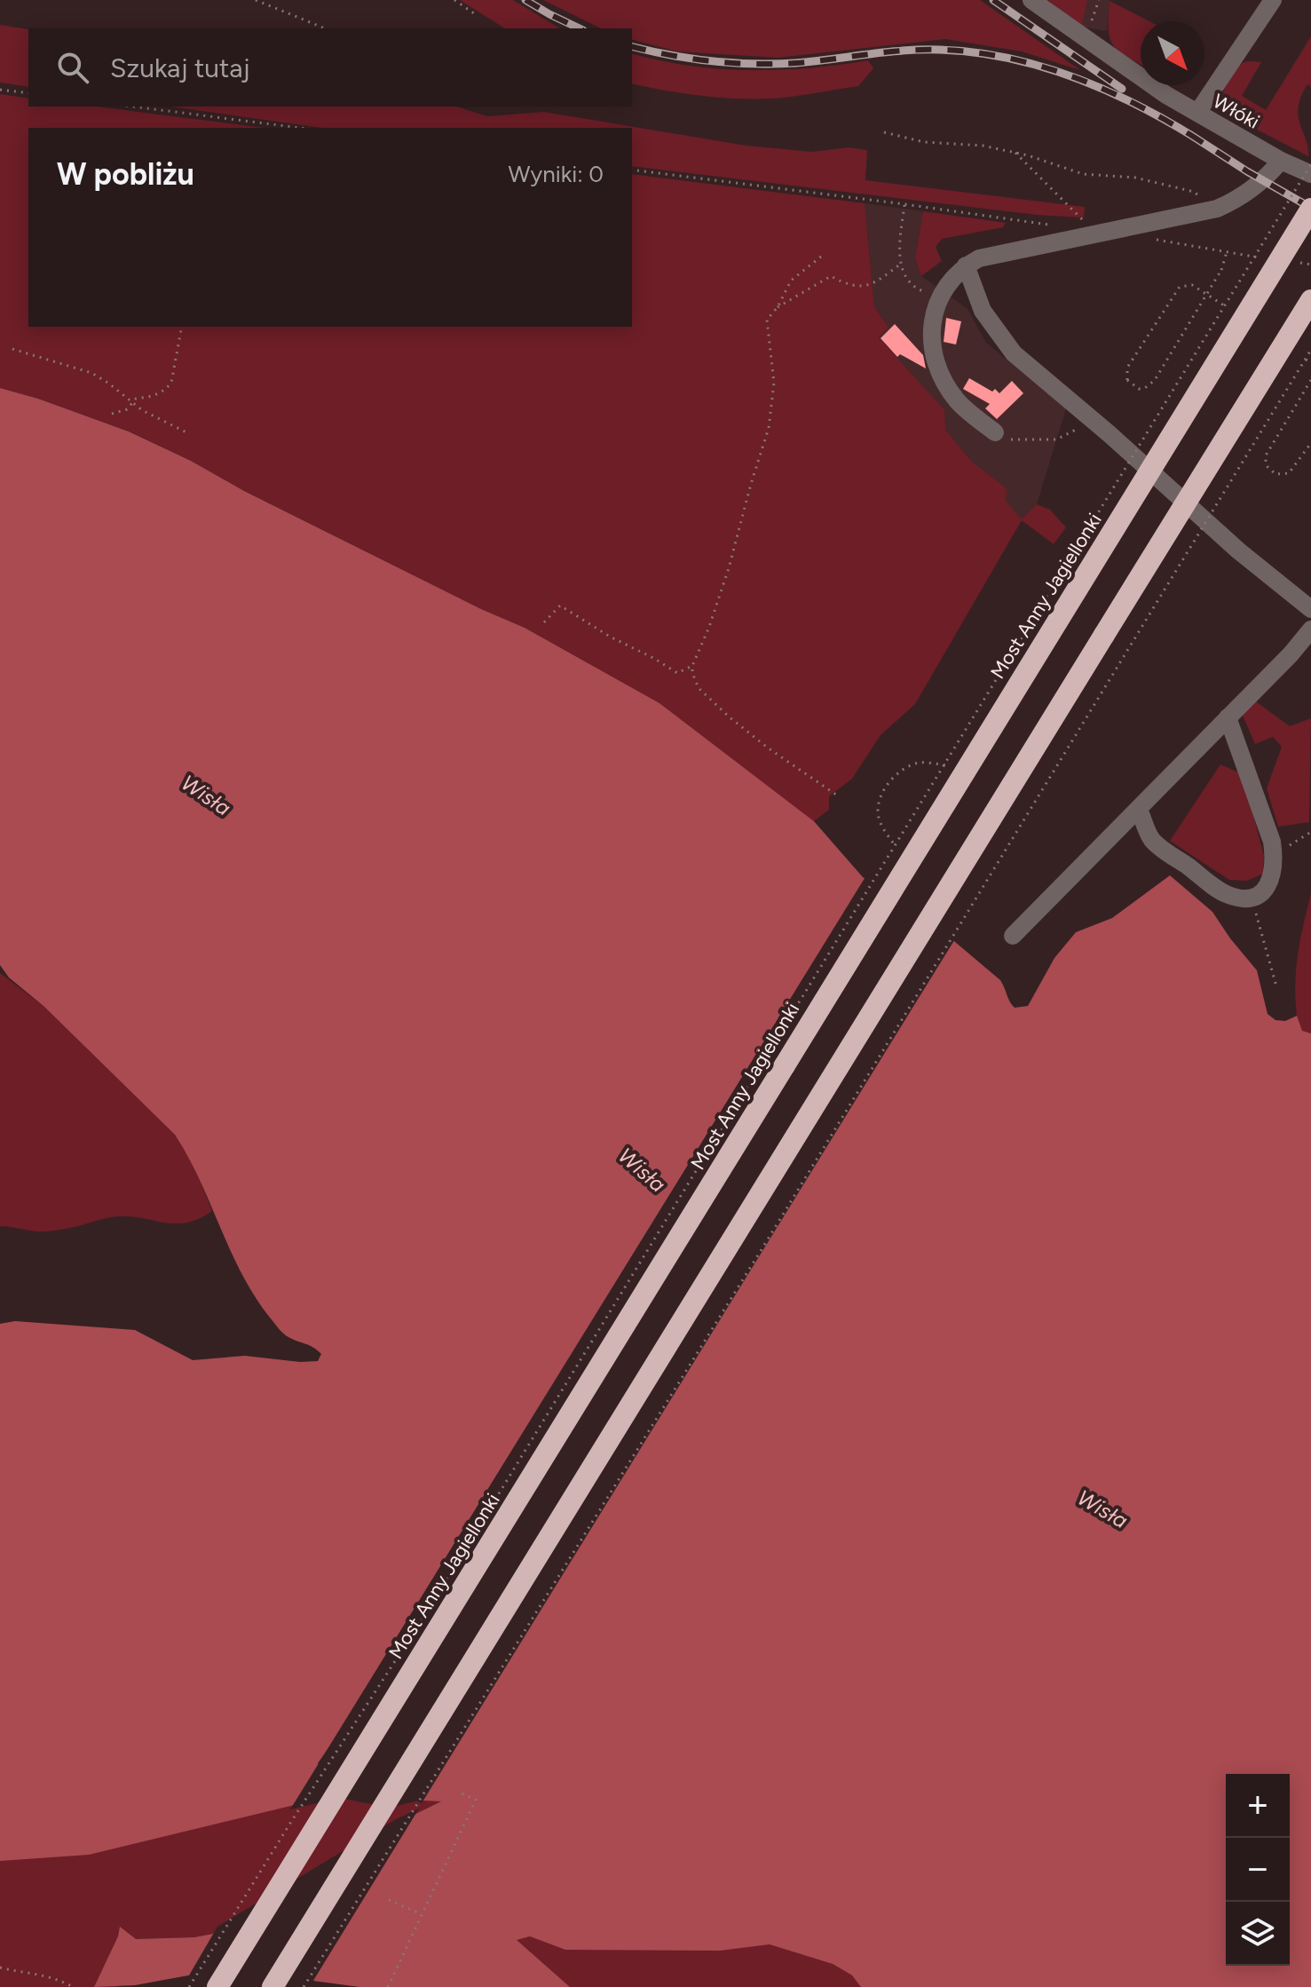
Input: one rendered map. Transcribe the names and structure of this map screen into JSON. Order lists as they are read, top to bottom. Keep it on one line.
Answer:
{"streets":{"highway":["Most Anny Jagiellonki"],"street":["Włóki"]},"water":["Wisła"],"north":"bottom right","page":{"search":"Szukaj tutaj","heading":["W pobliżu","Wyniki: 0"],"map_buttons":["+","−"]}}
